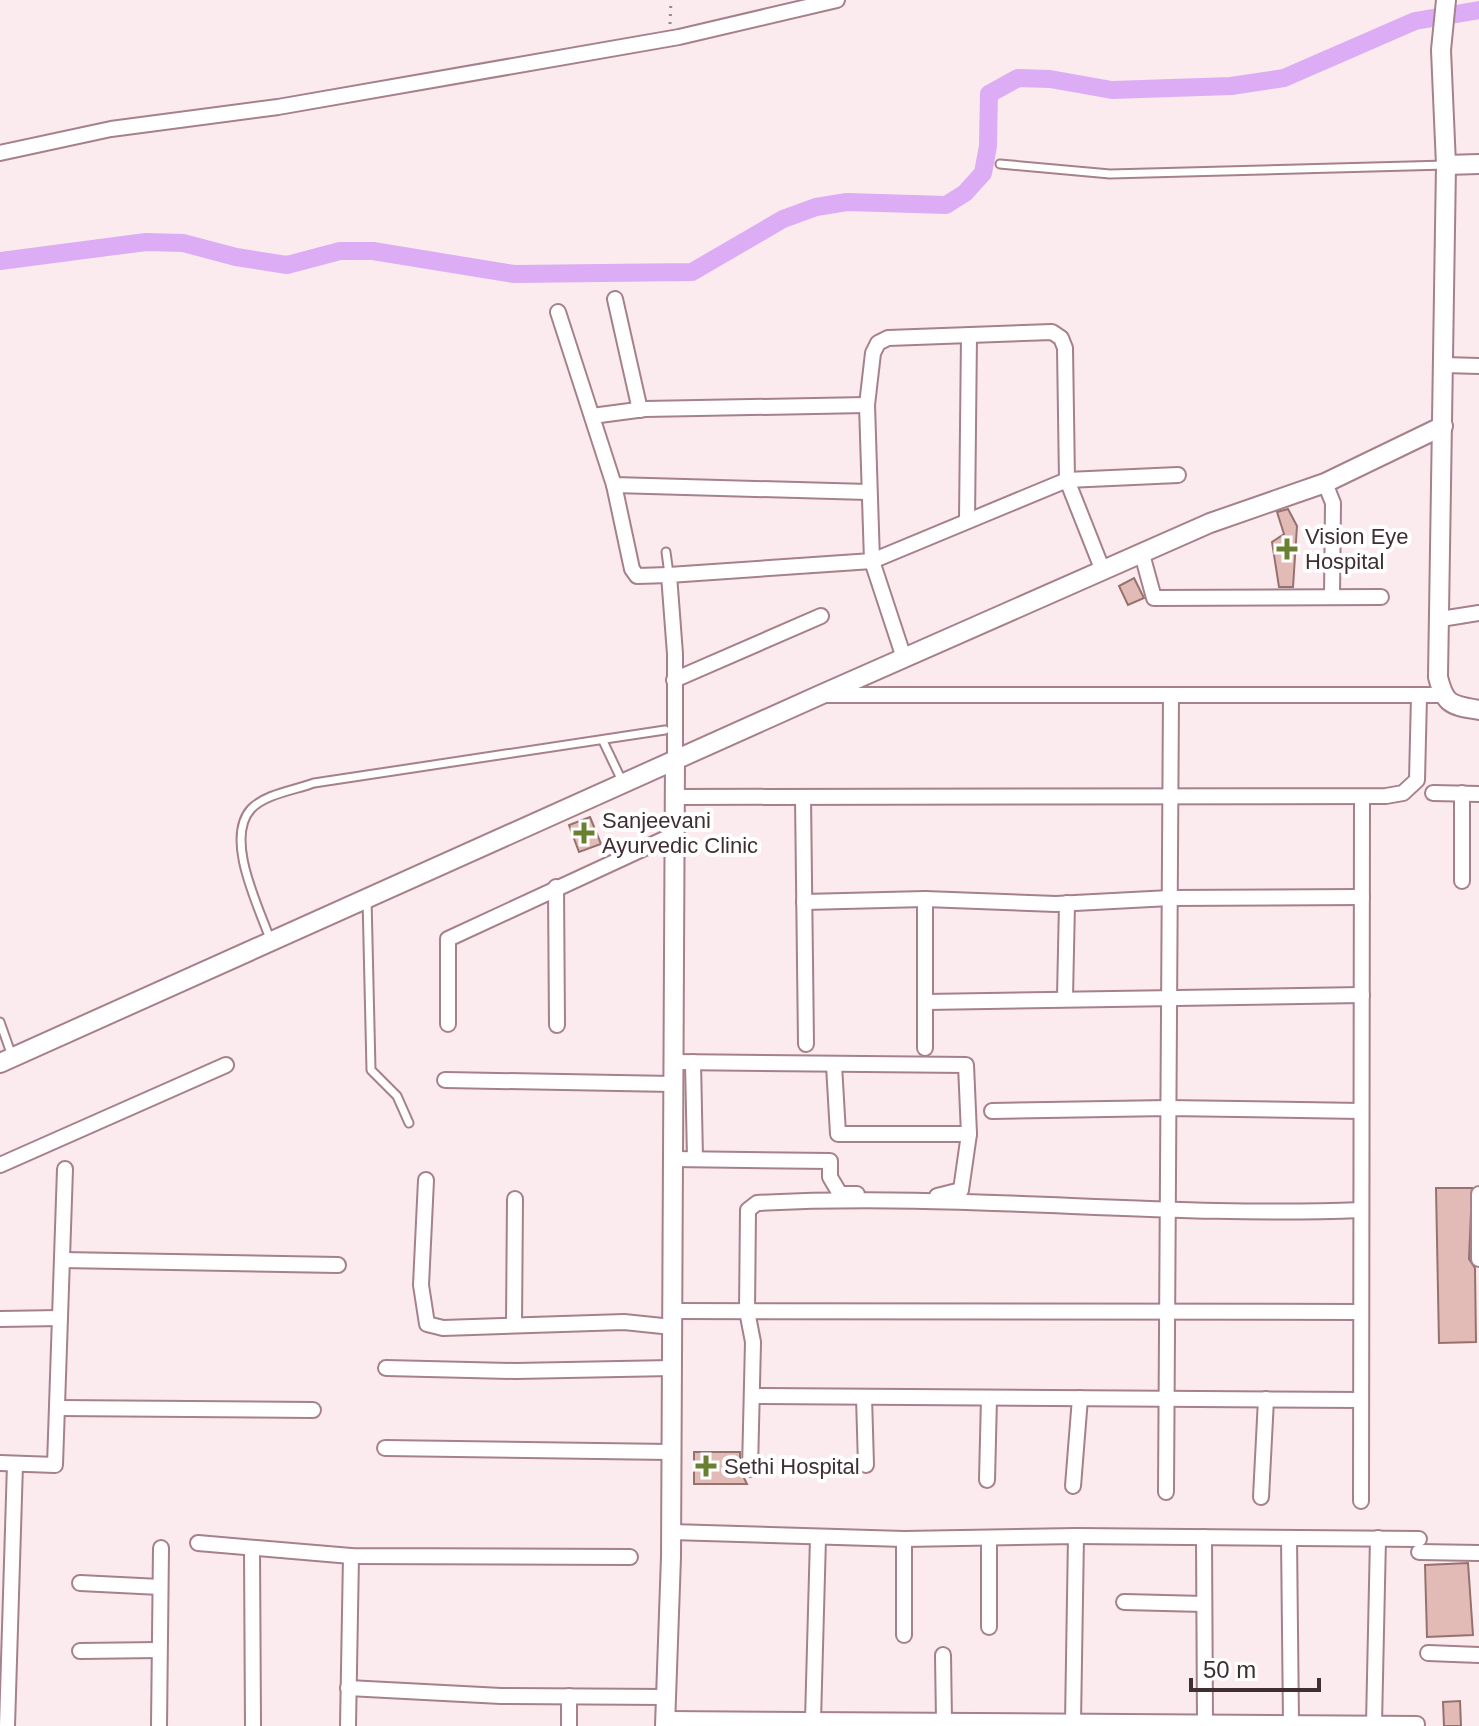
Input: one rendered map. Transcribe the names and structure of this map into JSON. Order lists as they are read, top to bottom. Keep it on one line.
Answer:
{"places":{"health":["Vision Eye Hospital","Sanjeevani Ayurvedic Clinic","Sethi Hospital"]},"scale_bar":"50 m"}
